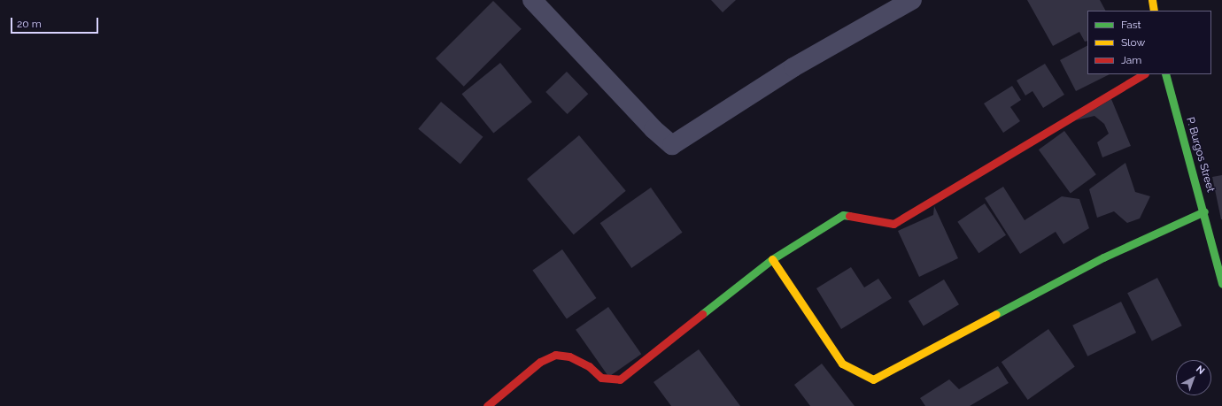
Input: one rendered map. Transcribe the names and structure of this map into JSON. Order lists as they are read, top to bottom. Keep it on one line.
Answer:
{"streets":{"street":["P. Burgos Street"]},"legend":["Fast","Slow","Jam"],"scale_bar":"20 m","north":"top right"}
